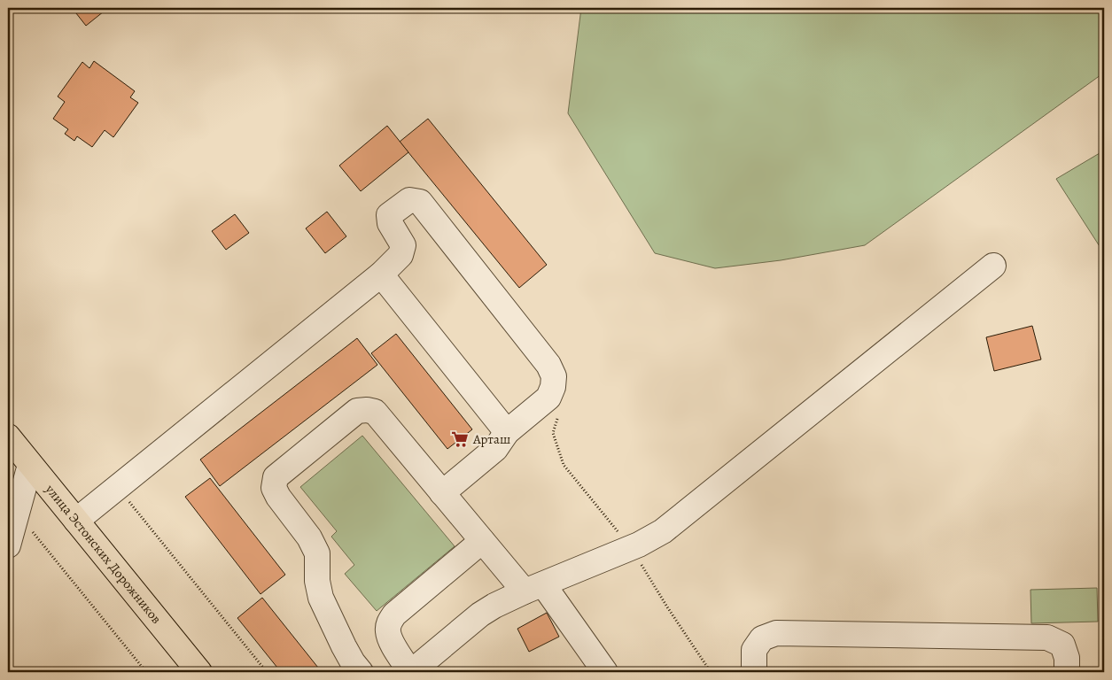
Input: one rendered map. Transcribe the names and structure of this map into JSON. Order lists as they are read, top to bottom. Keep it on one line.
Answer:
{"streets":{"main road":["улица Эстонских Дорожников"]},"places":{"supermarket":["Арташ"]}}
